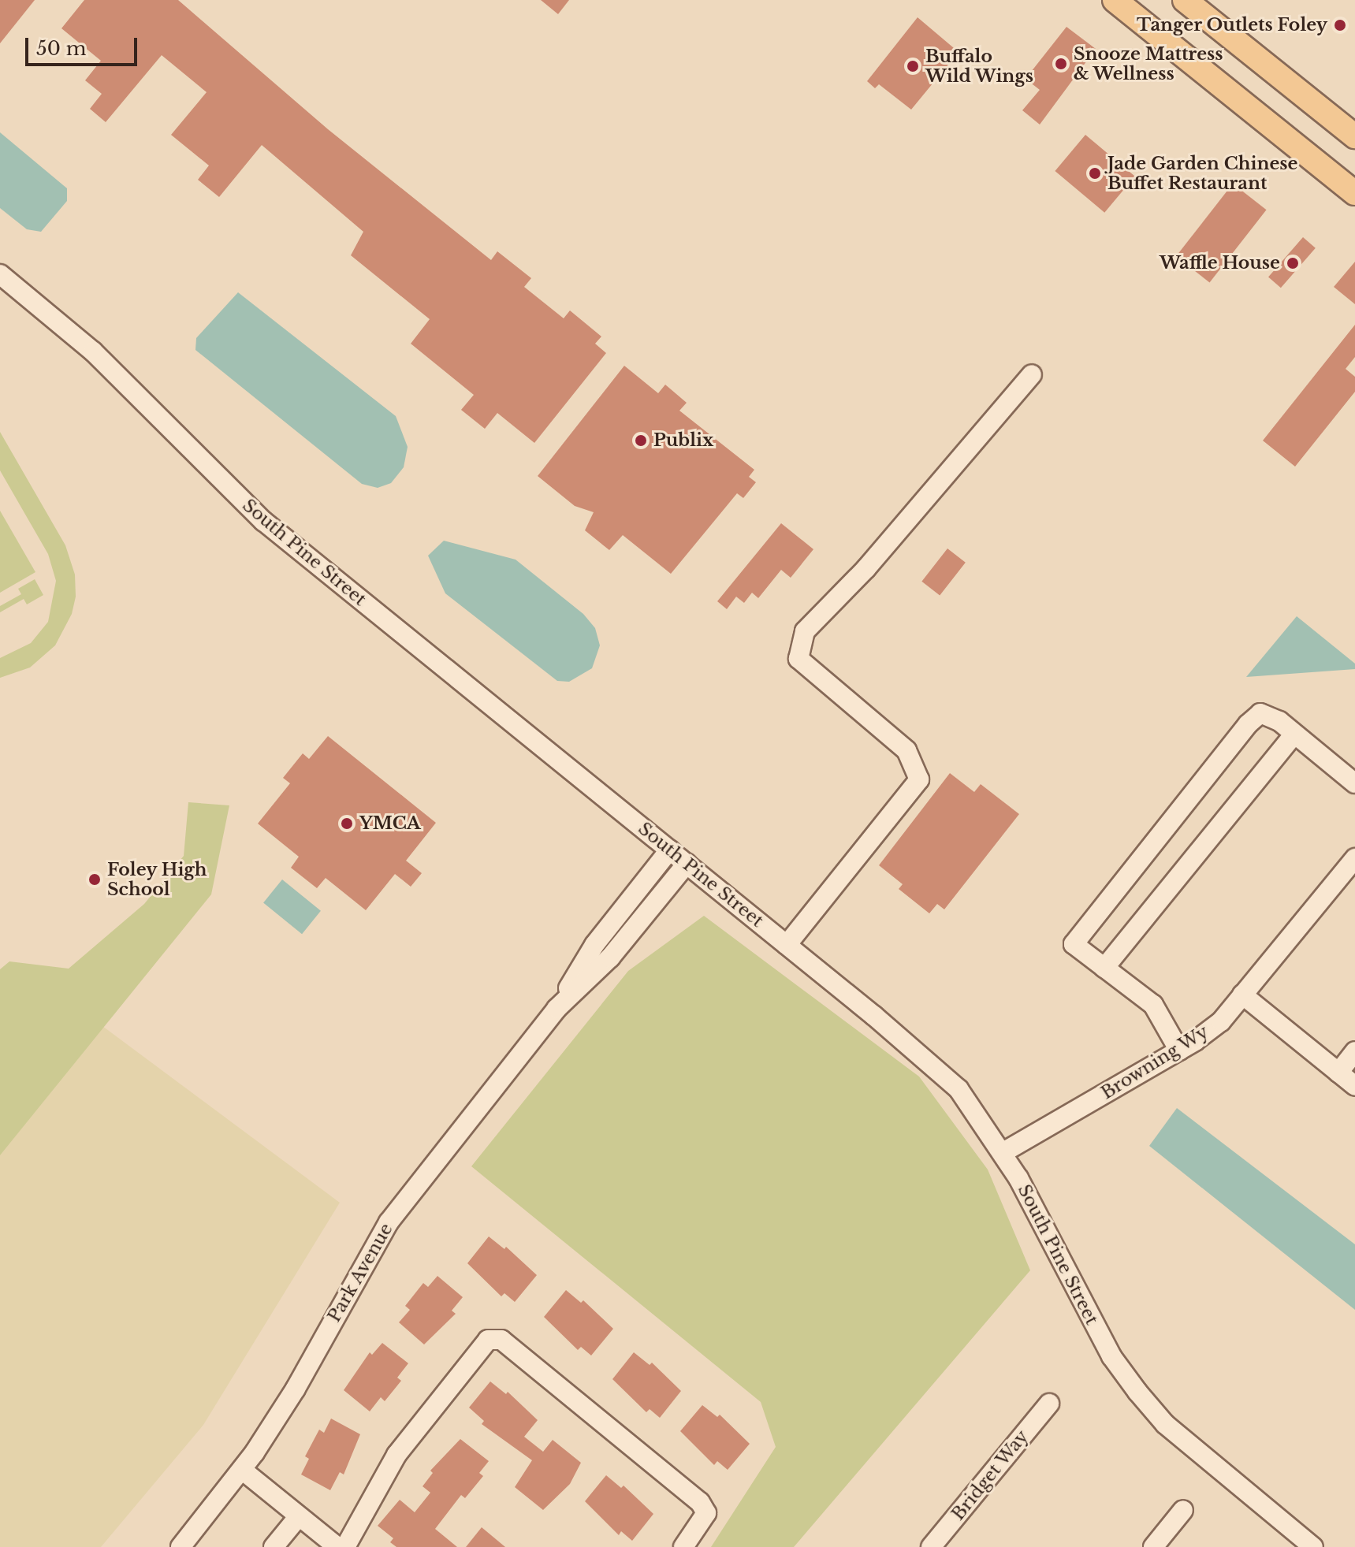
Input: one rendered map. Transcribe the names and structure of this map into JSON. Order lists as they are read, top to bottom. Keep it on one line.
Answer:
{"streets":{"street":["South Pine Street","Browning Wy","Park Avenue","Bridget Way"]},"crossings":[["South Pine Street","Browning Wy"],["South Pine Street","Park Avenue"]],"places":["Tanger Outlets Foley","Snooze Mattress & Wellness","Buffalo Wild Wings","Jade Garden Chinese Buffet Restaurant","Waffle House","Publix","YMCA","Foley High School"],"scale_bar":"50 m"}
